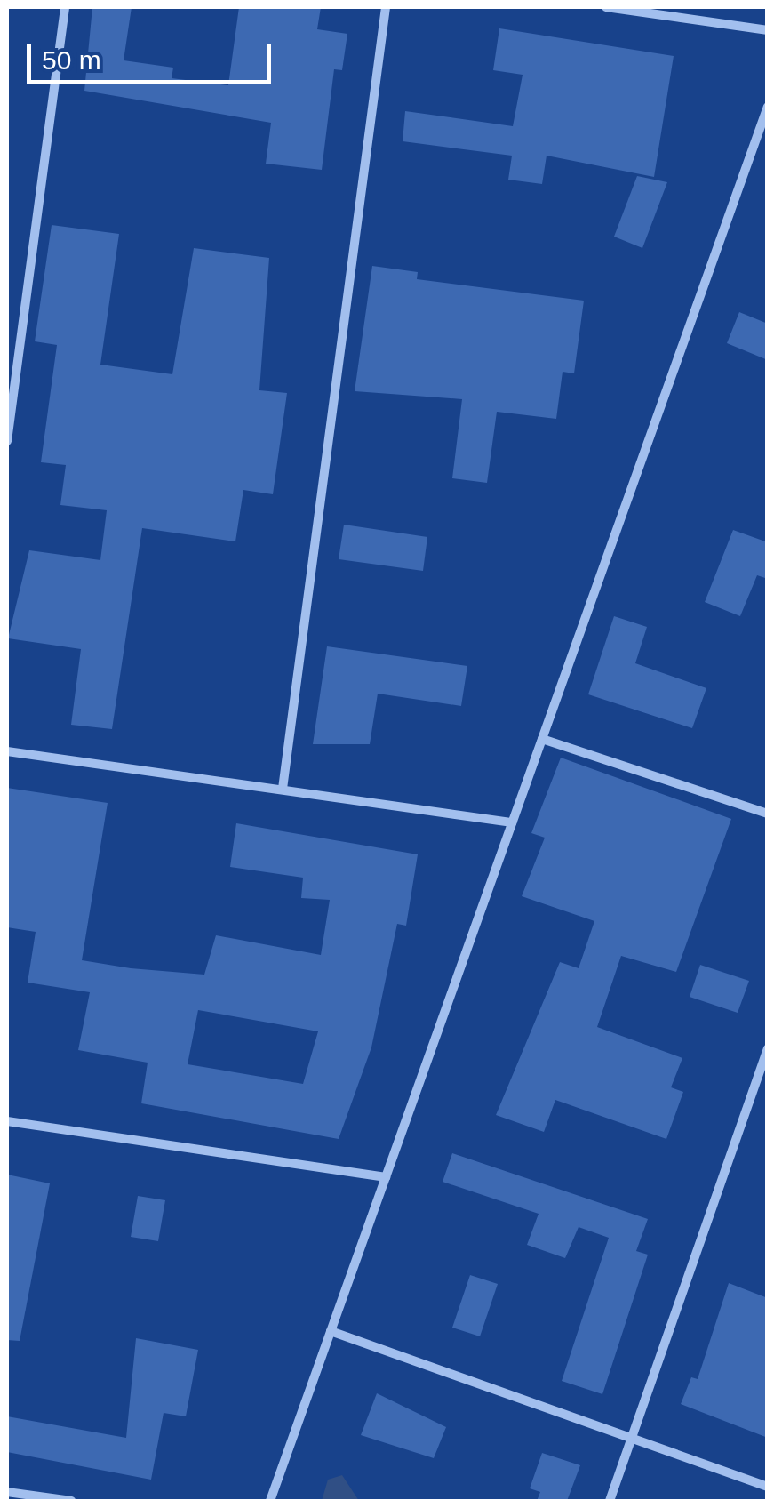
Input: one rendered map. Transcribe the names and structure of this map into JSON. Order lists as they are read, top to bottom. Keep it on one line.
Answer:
{"scale_bar":"50 m"}
